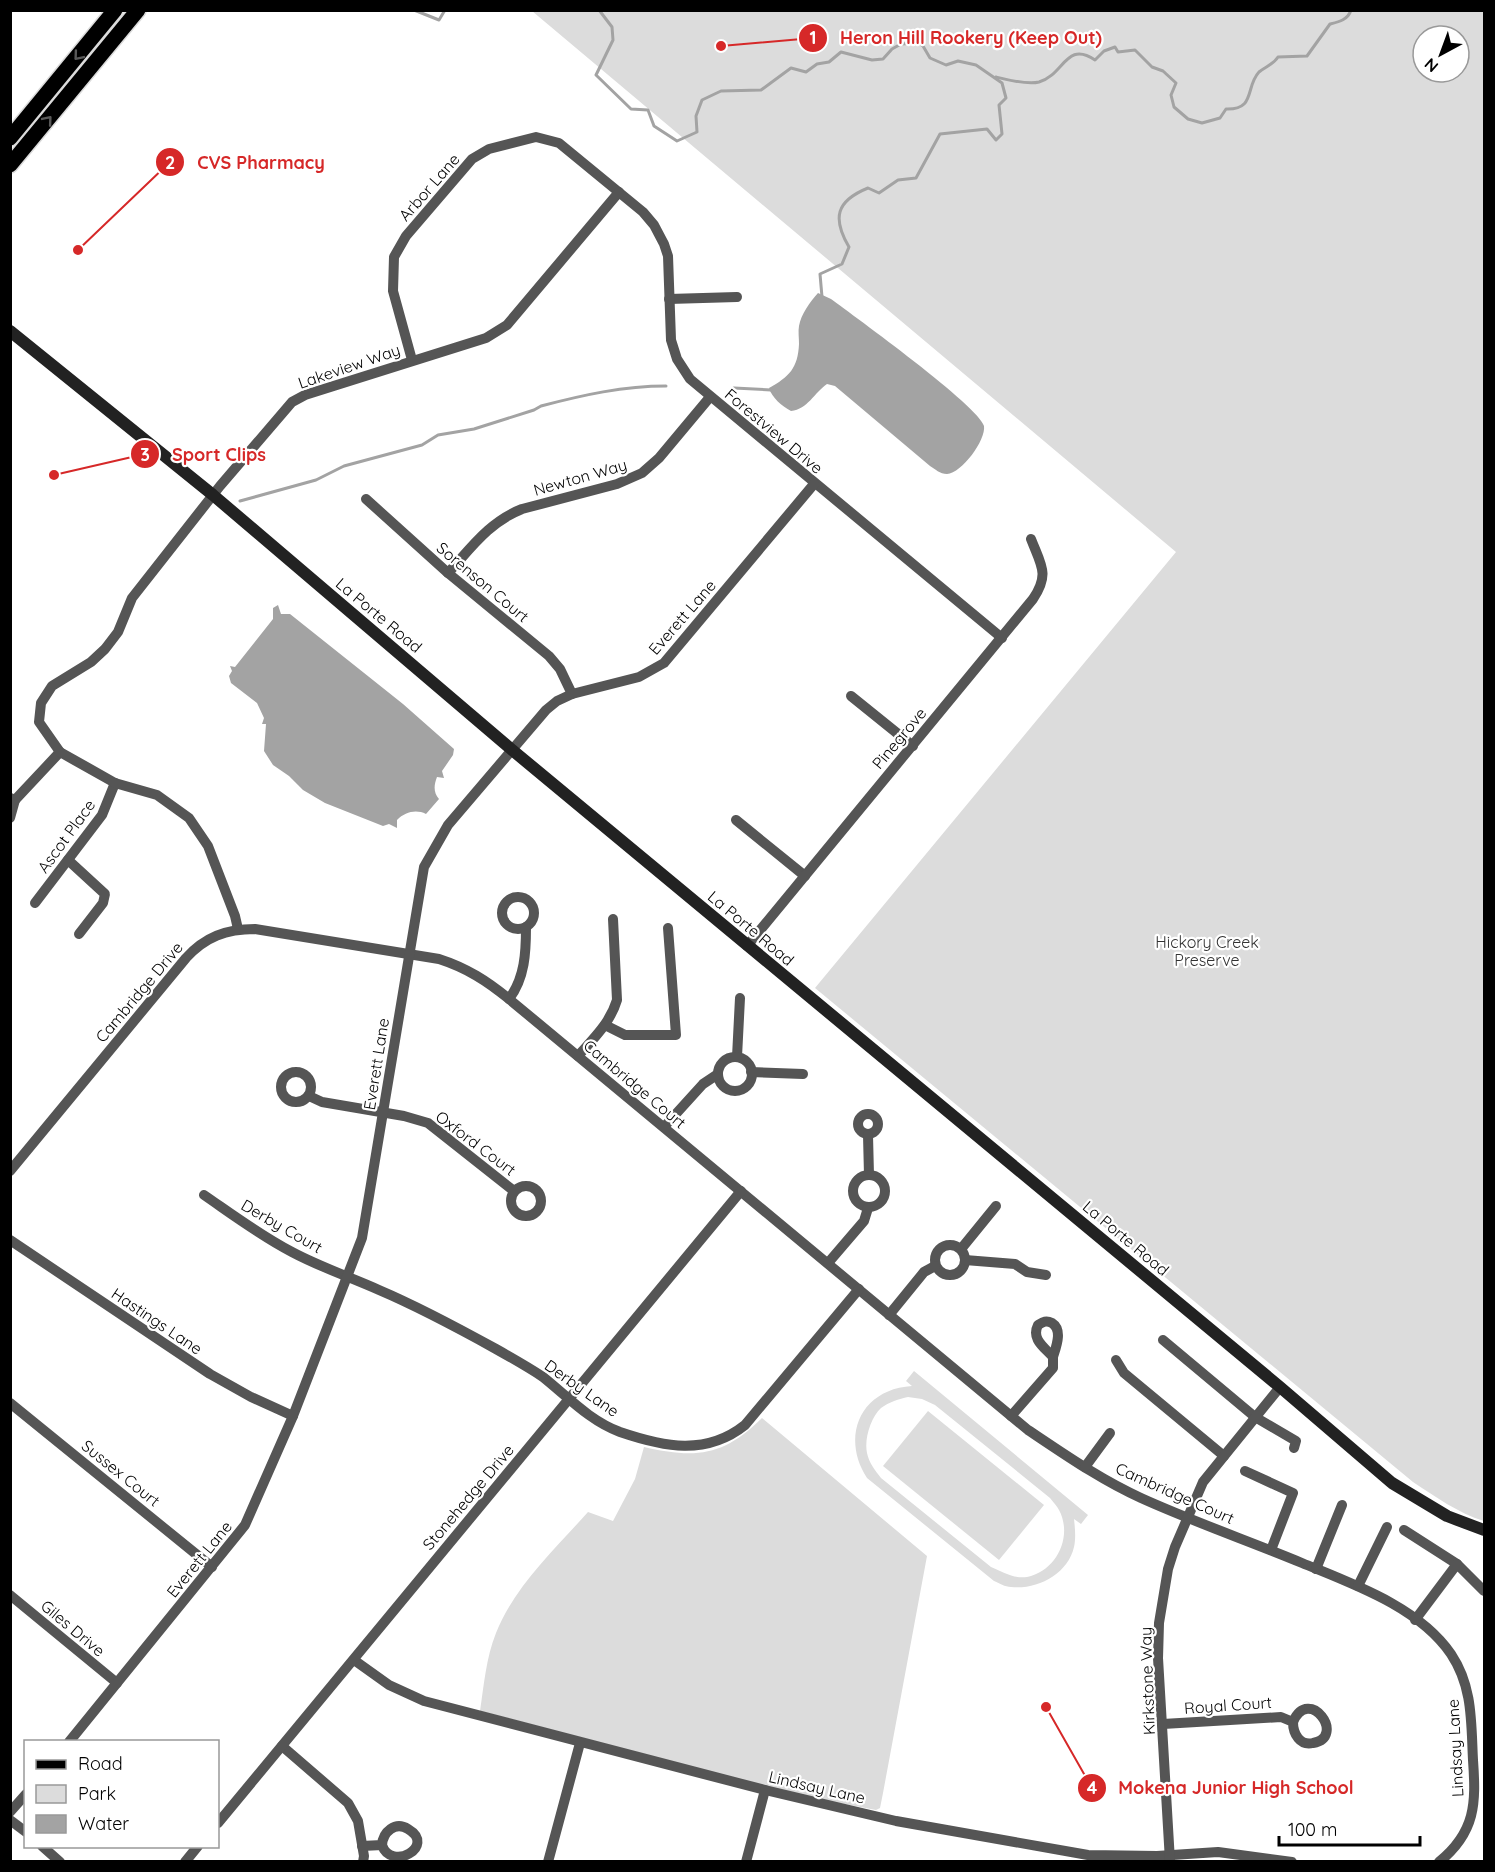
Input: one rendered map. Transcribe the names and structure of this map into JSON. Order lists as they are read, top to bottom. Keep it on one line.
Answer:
{"streets":{"street":["Arbor Lane","Lakeview Way","Forestview Drive","Newton Way","Sorenson Court","La Porte Road","Everett Lane","Pinegrove","Ascot Place","Cambridge Drive","Cambridge Court","Oxford Court","Derby Court","Hastings Lane","Derby Lane","Sussex Court","Stonehedge Drive","Giles Drive","Kirkstone Way","Royal Court","Lindsay Lane"]},"crossings":[["Arbor Lane","Lakeview Way"],["Arbor Lane","Forestview Drive"],["Lakeview Way","Forestview Drive"],["Lakeview Way","La Porte Road"],["Forestview Drive","Newton Way"],["Forestview Drive","Everett Lane"],["Forestview Drive","Pinegrove"],["Newton Way","Sorenson Court"],["Sorenson Court","Everett Lane"],["La Porte Road","Everett Lane"],["La Porte Road","Pinegrove"],["La Porte Road","Kirkstone Way"],["Everett Lane","Cambridge Drive"],["Everett Lane","Cambridge Court"],["Everett Lane","Oxford Court"],["Everett Lane","Derby Court"],["Everett Lane","Hastings Lane"],["Everett Lane","Derby Lane"],["Everett Lane","Sussex Court"],["Everett Lane","Giles Drive"],["Cambridge Drive","Cambridge Court"],["Cambridge Court","Derby Lane"],["Cambridge Court","Stonehedge Drive"],["Cambridge Court","Kirkstone Way"],["Cambridge Court","Lindsay Lane"],["Derby Court","Derby Lane"],["Derby Lane","Stonehedge Drive"],["Stonehedge Drive","Lindsay Lane"],["Kirkstone Way","Royal Court"],["Kirkstone Way","Lindsay Lane"]],"parks":["Hickory Creek Preserve"],"places":["Heron Hill Rookery (Keep Out)","CVS Pharmacy","Sport Clips","Mokena Junior High School"],"legend":["Road","Park","Water"],"scale_bar":"100 m","north":"bottom left"}
